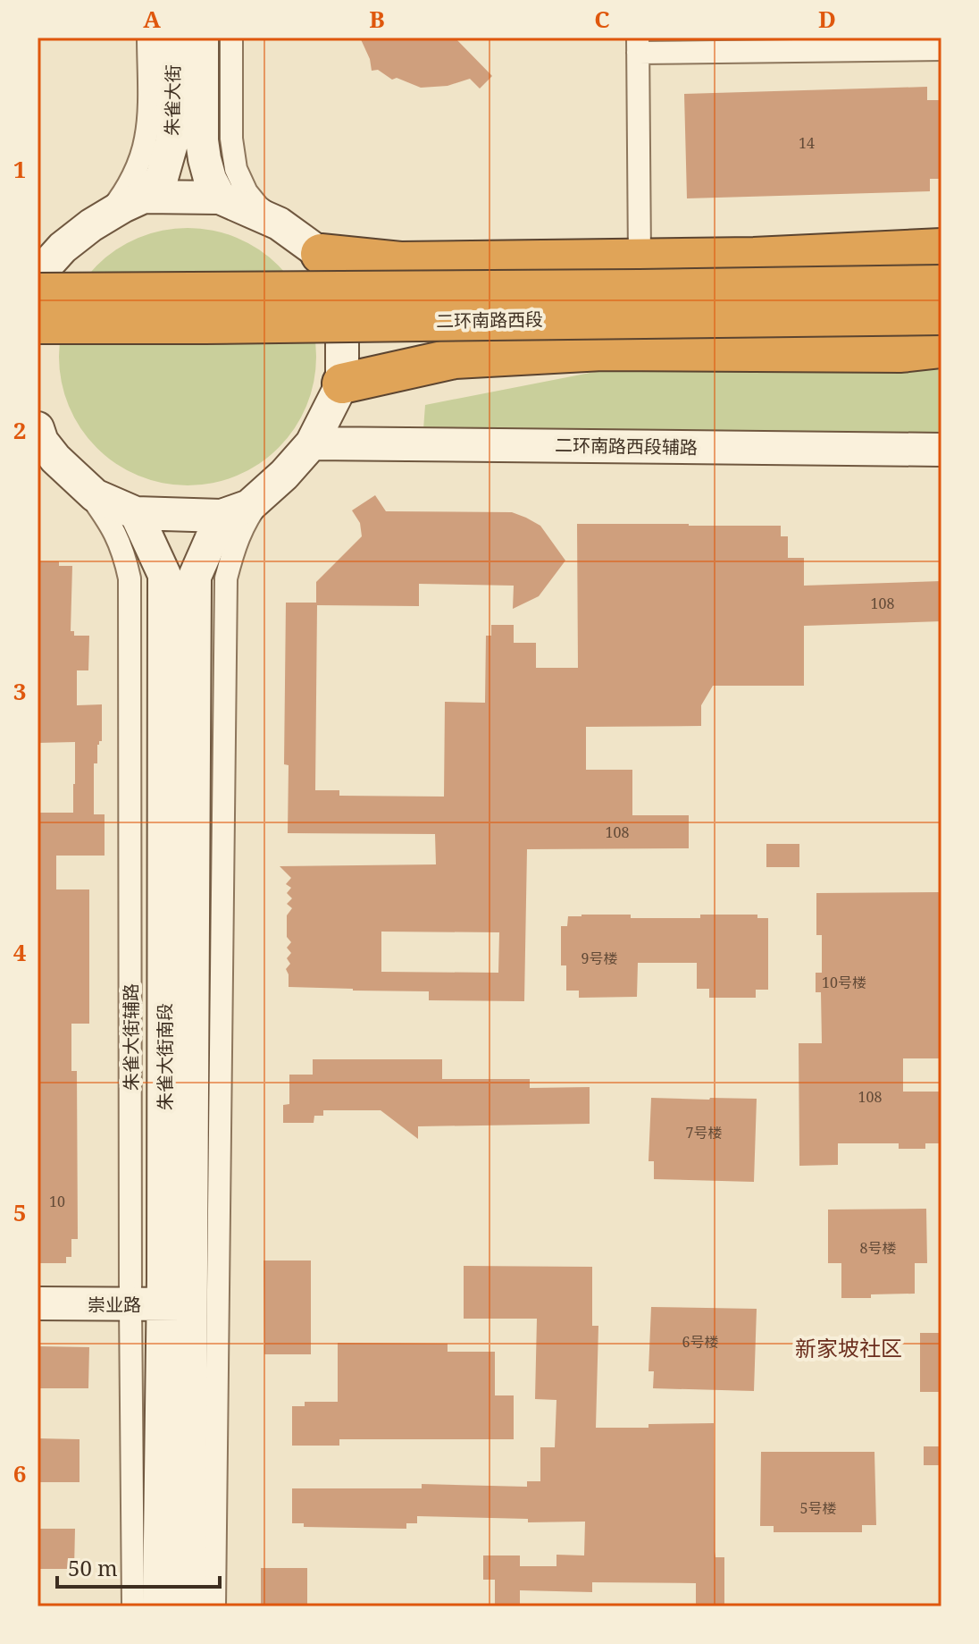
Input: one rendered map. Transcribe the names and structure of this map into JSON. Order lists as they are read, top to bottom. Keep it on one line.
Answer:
{"streets":{"highway":["二环南路西段"],"main road":["朱雀大街","二环南路西段辅路","朱雀大街南段","崇业路"],"street":["朱雀大街辅路"]},"crossings":[["朱雀大街辅路","崇业路"],["朱雀大街南段","崇业路"]],"districts":["新家坡社区"],"house_numbers":["14","108","108","9号楼","10号楼","108","7号楼","10","8号楼","6号楼","5号楼"],"scale_bar":"50 m","grid":{"columns":["A","B","C","D"],"rows":["1","2","3","4","5","6"]}}
